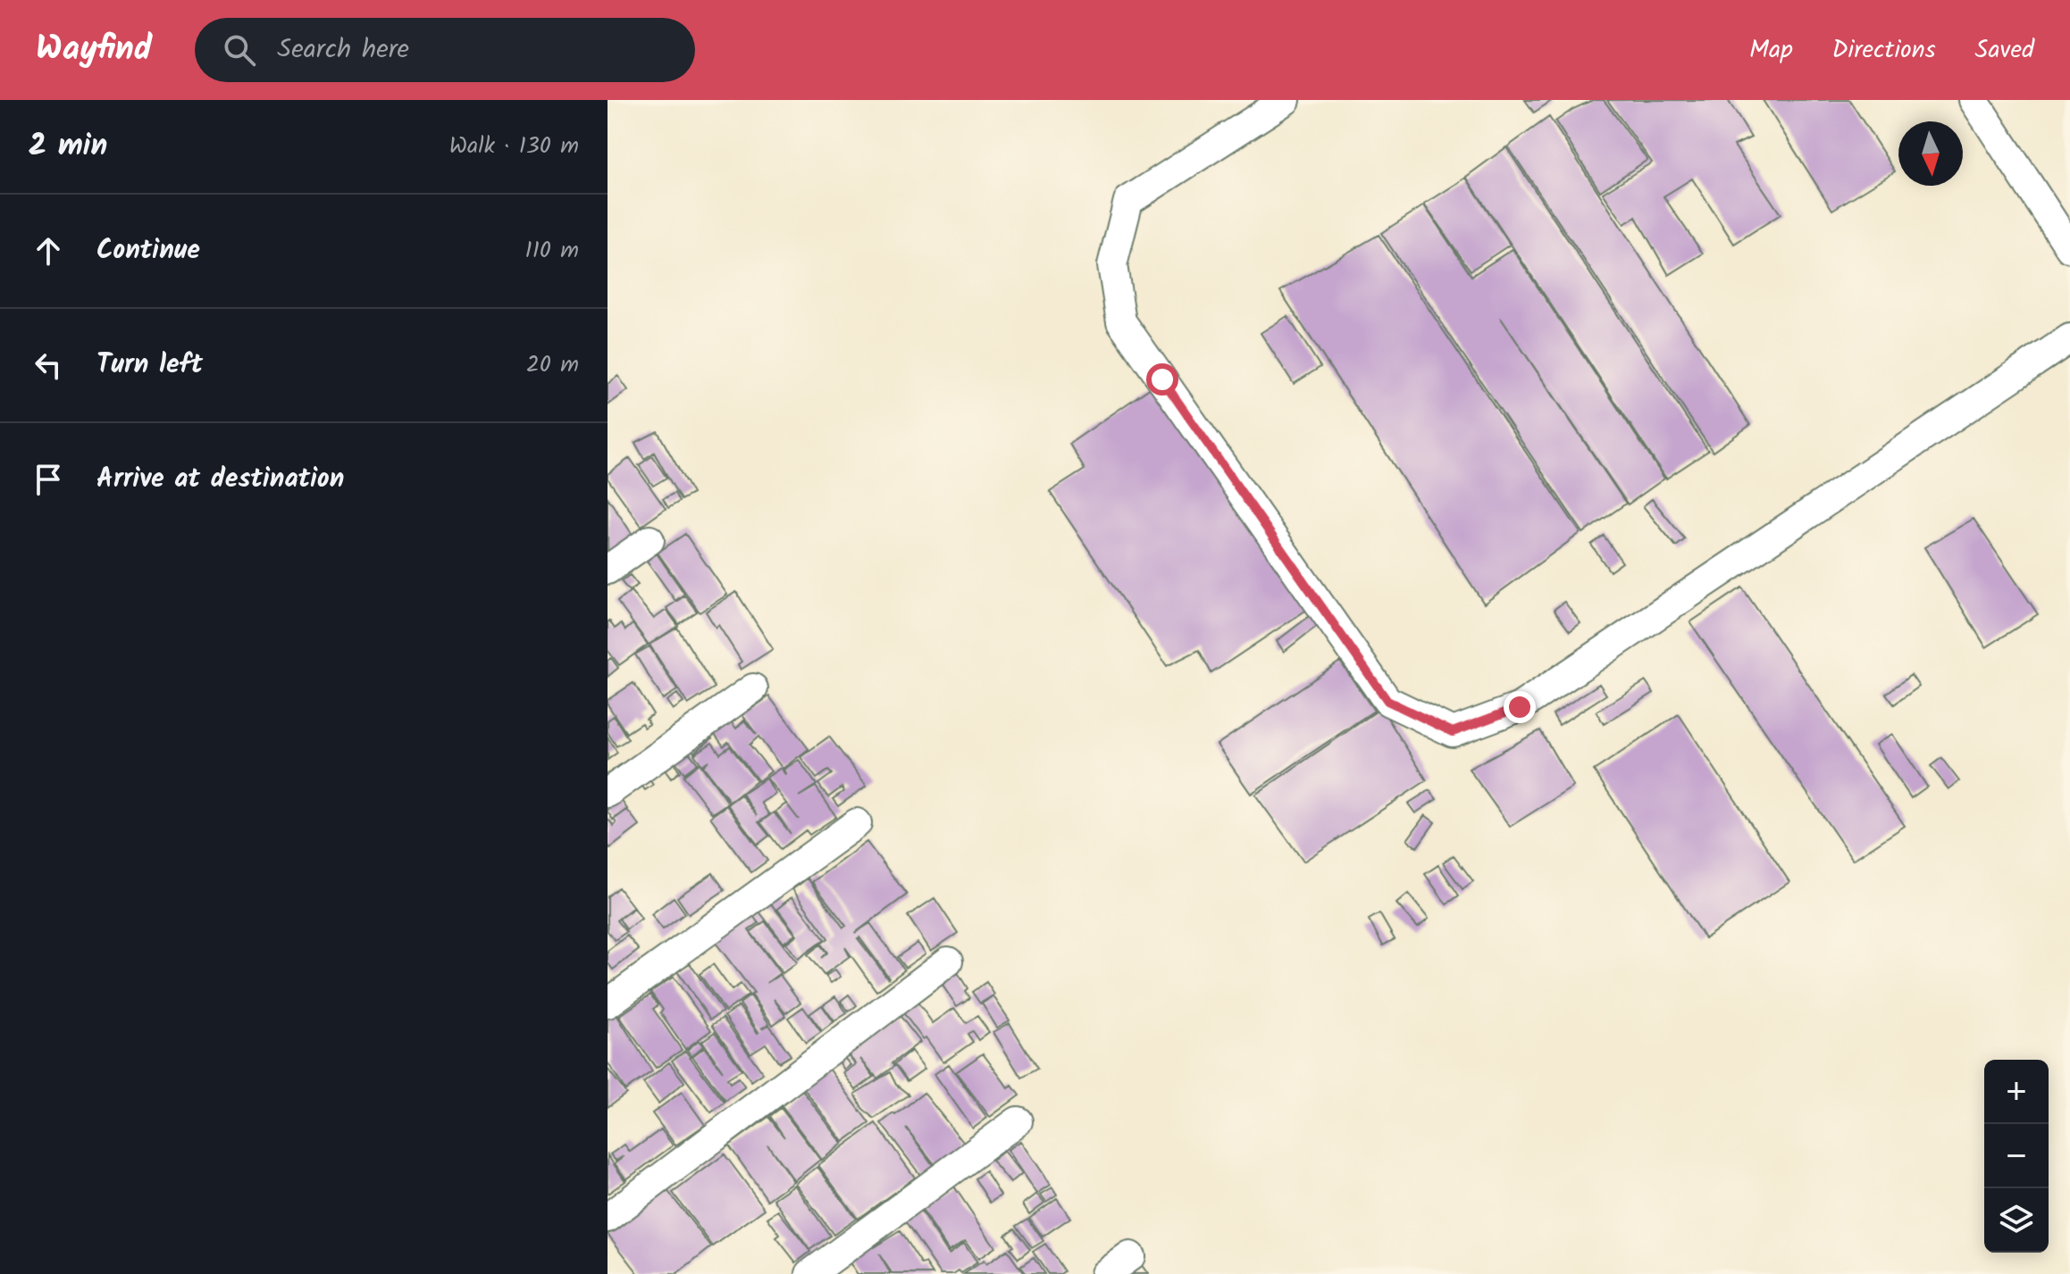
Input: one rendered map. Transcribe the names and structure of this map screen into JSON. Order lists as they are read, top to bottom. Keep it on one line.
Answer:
{"north":"bottom","page":{"header":"Wayfind","search":"Search here","nav":["Map","Directions","Saved"],"heading":["2 min","Walk · 130 m"],"list":[["Continue","110 m"],["Turn left","20 m"],"Arrive at destination"],"map_buttons":["+","−"]}}
